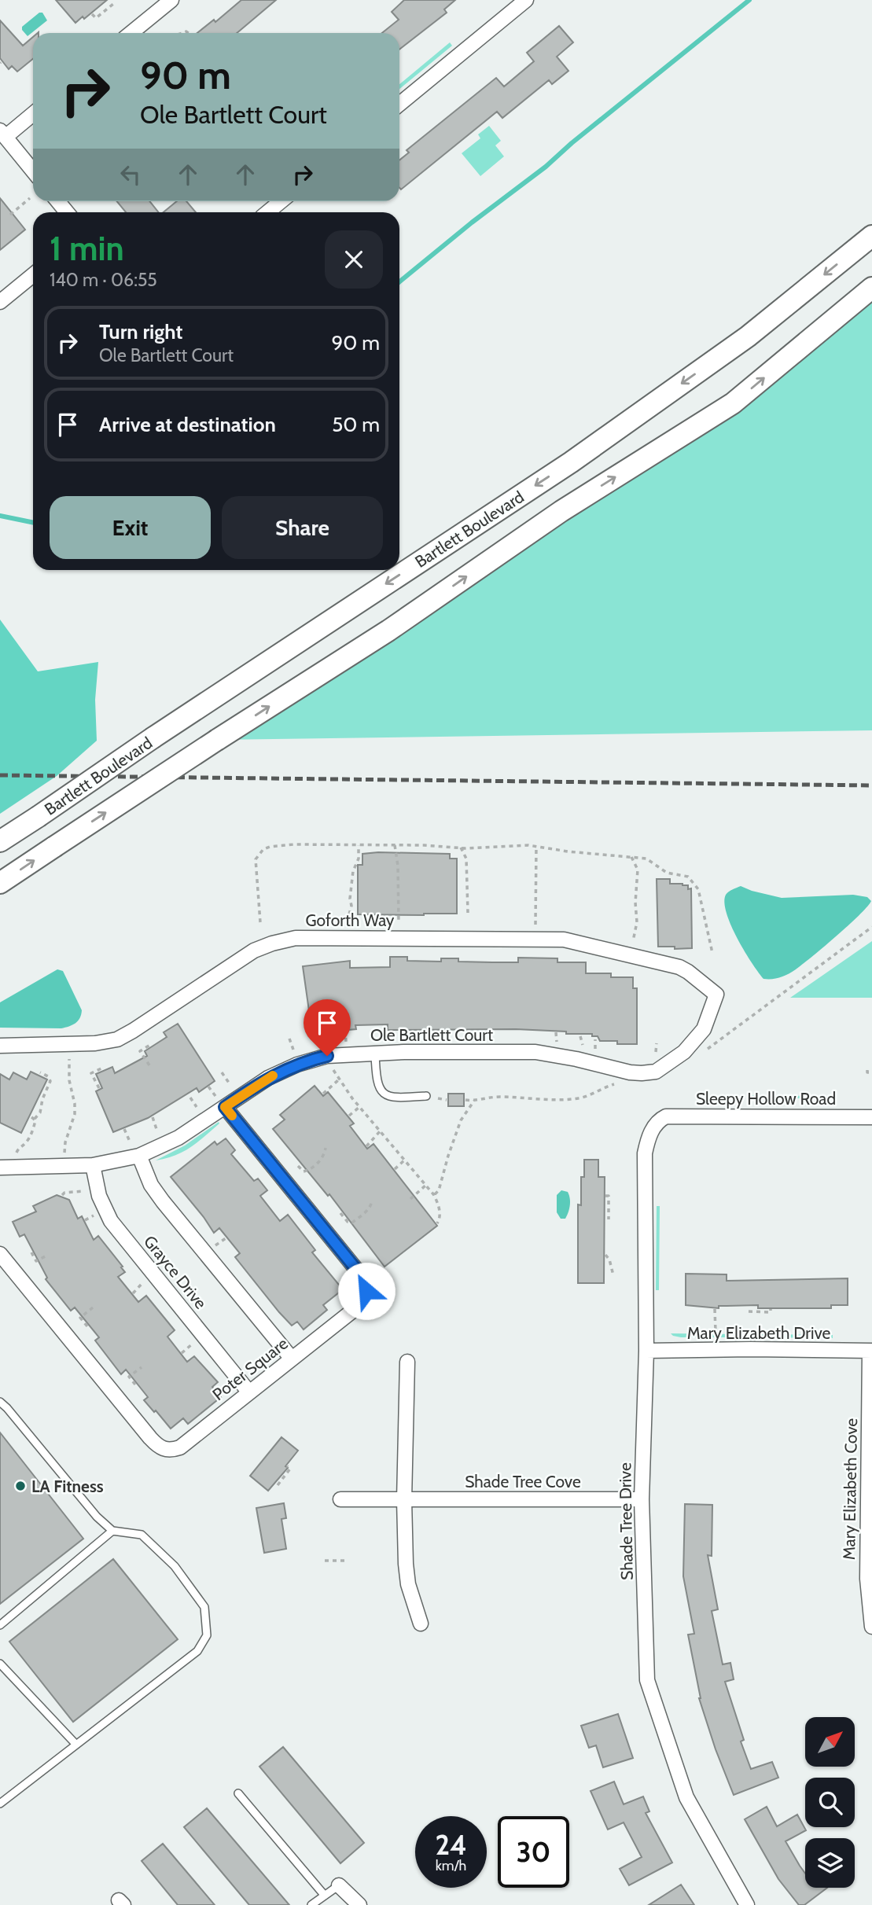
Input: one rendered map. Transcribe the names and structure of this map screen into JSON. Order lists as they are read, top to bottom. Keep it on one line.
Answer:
{"streets":{"main road":["Bartlett Boulevard"],"street":["Goforth Way","Ole Bartlett Court","Sleepy Hollow Road","Grayce Drive","Mary Elizabeth Drive","Poter Square","Shade Tree Cove","Mary Elizabeth Cove","Shade Tree Drive"]},"crossings":[["Goforth Way","Ole Bartlett Court"],["Ole Bartlett Court","Grayce Drive"],["Ole Bartlett Court","Poter Square"],["Sleepy Hollow Road","Shade Tree Drive"],["Grayce Drive","Poter Square"],["Mary Elizabeth Drive","Mary Elizabeth Cove"],["Mary Elizabeth Drive","Shade Tree Drive"],["Shade Tree Cove","Shade Tree Drive"]],"places":["LA Fitness"],"north":"top right","page":{"turn":["90 m","Ole Bartlett Court"],"heading":["1 min","140 m · 06:55"],"list":[{"name":"Turn right","note":"Ole Bartlett Court","value":"90 m"},{"name":"Arrive at destination","value":"50 m"}],"buttons":["Exit","Share"],"speed":"24 km/h","limit":"30"}}
